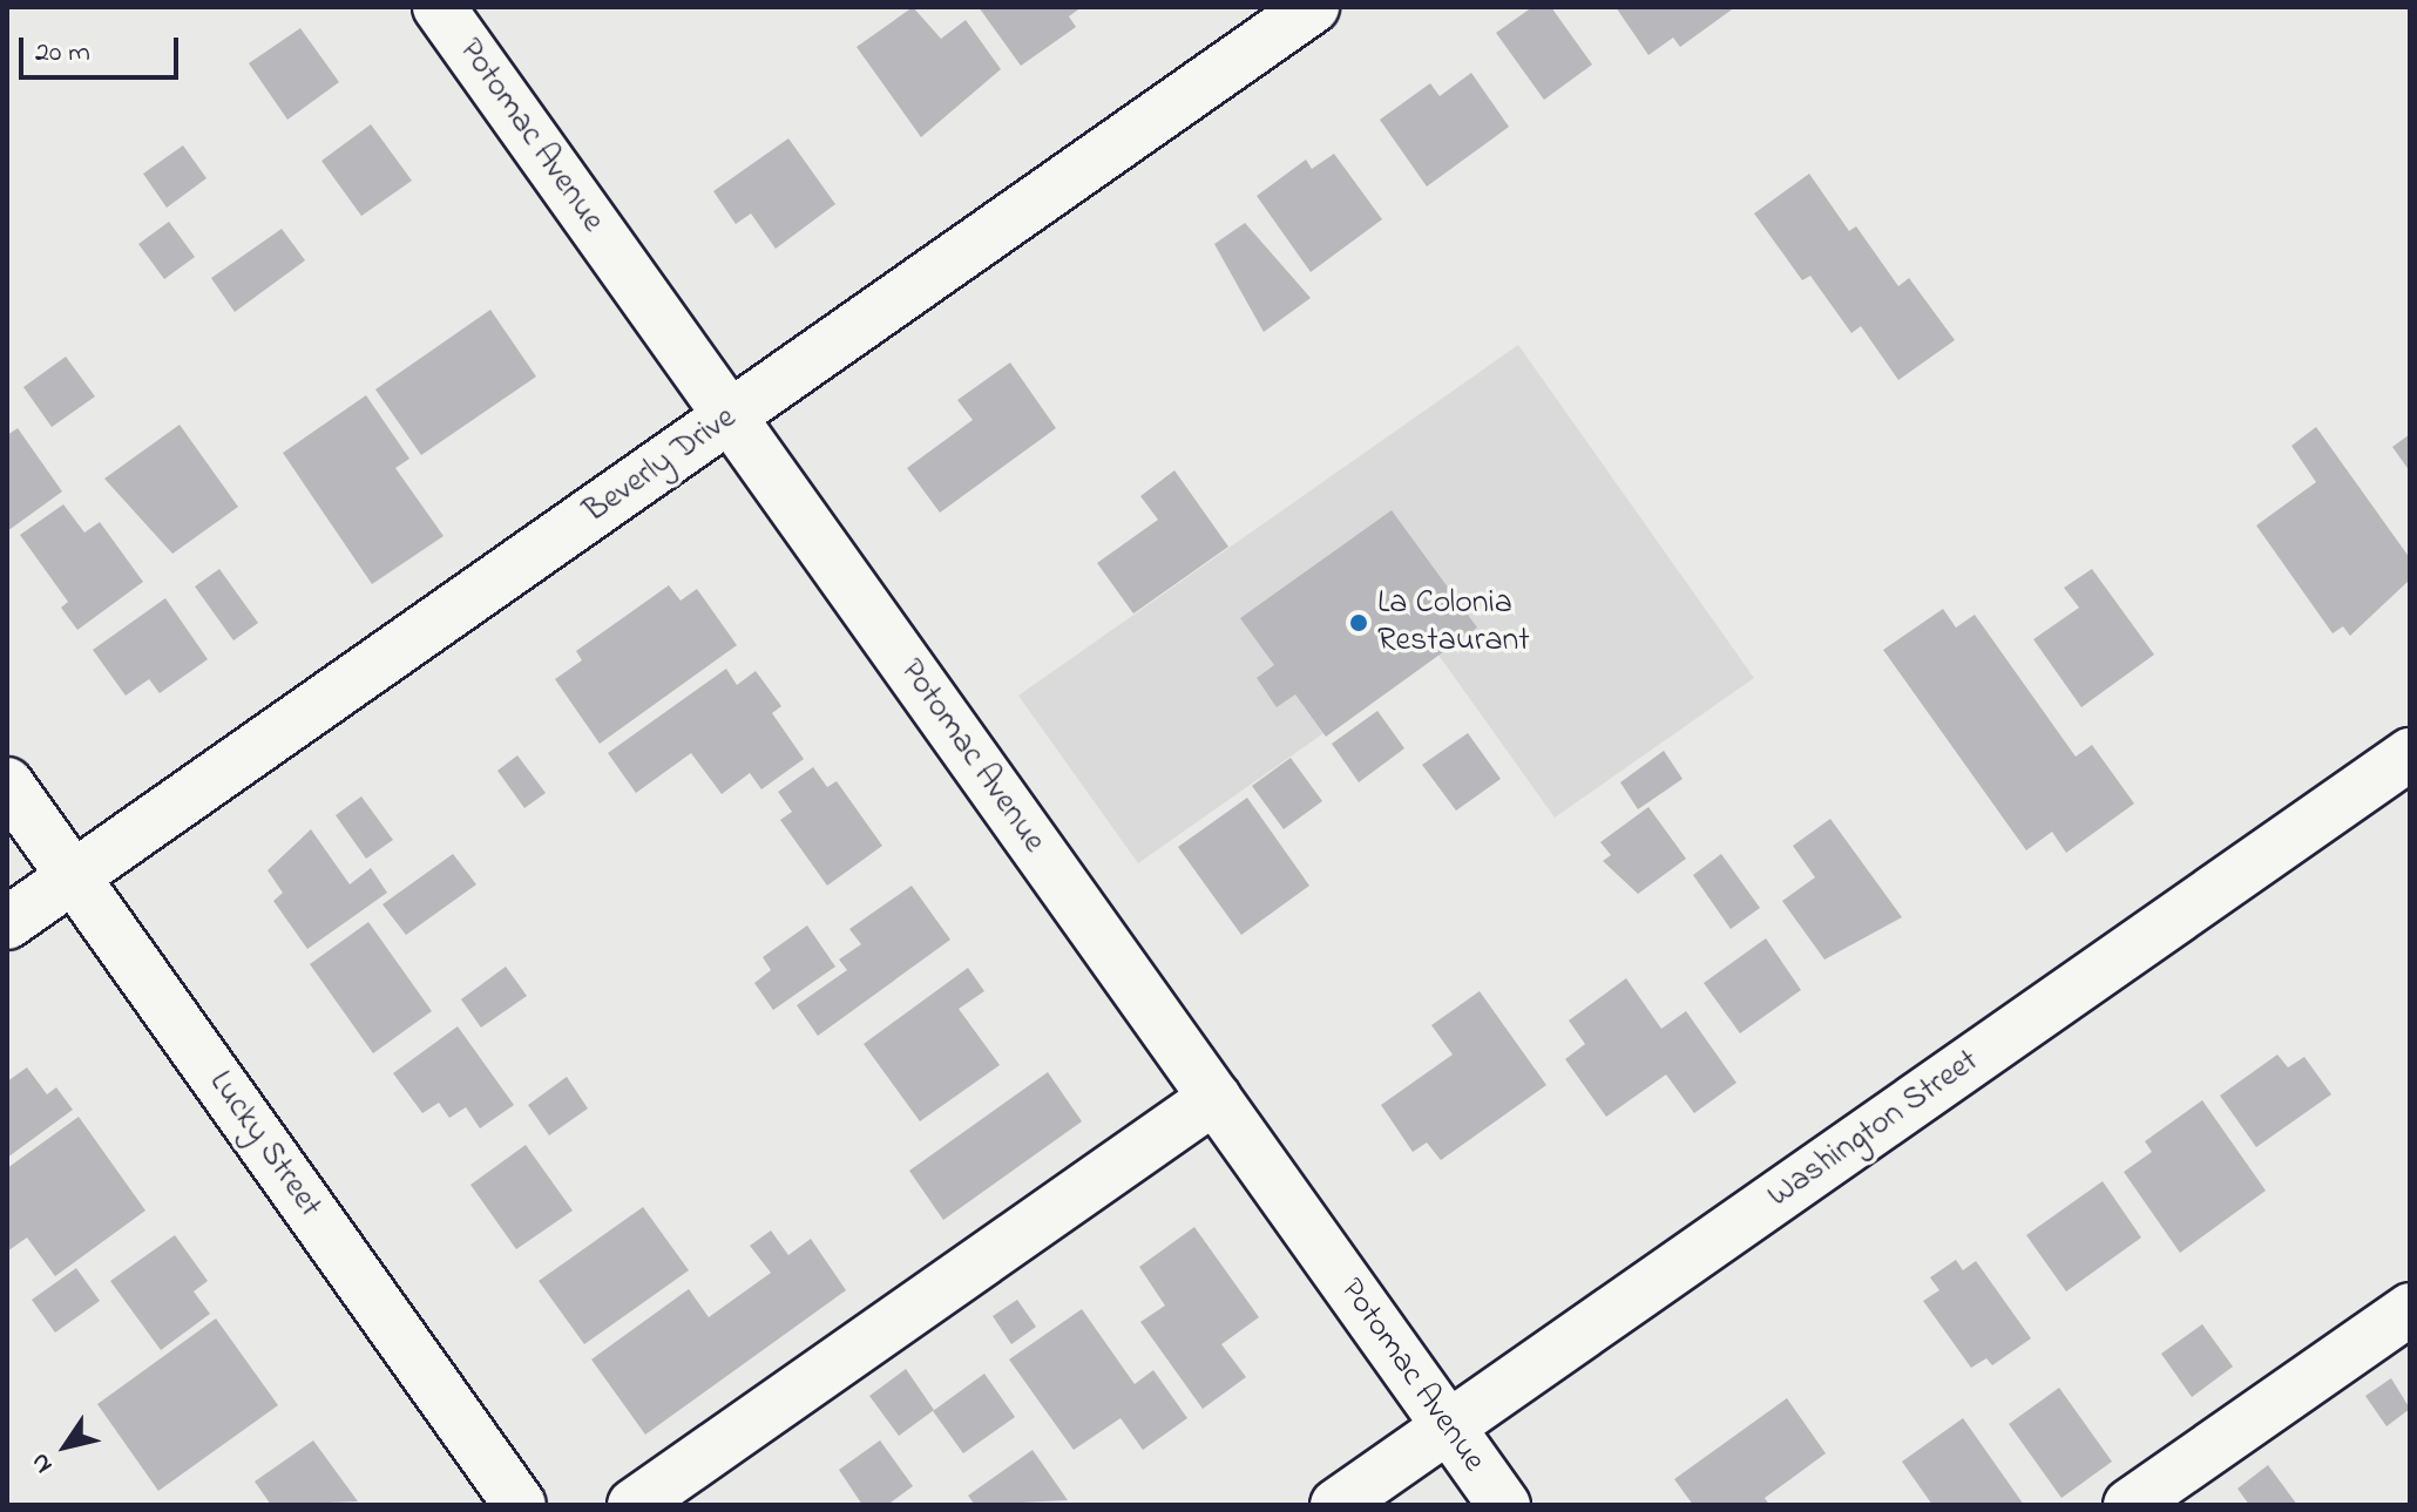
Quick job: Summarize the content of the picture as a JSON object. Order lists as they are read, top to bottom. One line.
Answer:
{"streets":{"street":["Potomac Avenue","Beverly Drive","Washington Street","Lucky Street"]},"crossings":[["Potomac Avenue","Beverly Drive"],["Potomac Avenue","Washington Street"],["Beverly Drive","Lucky Street"]],"places":["La Colonia Restaurant"],"scale_bar":"20 m","north":"bottom left"}
